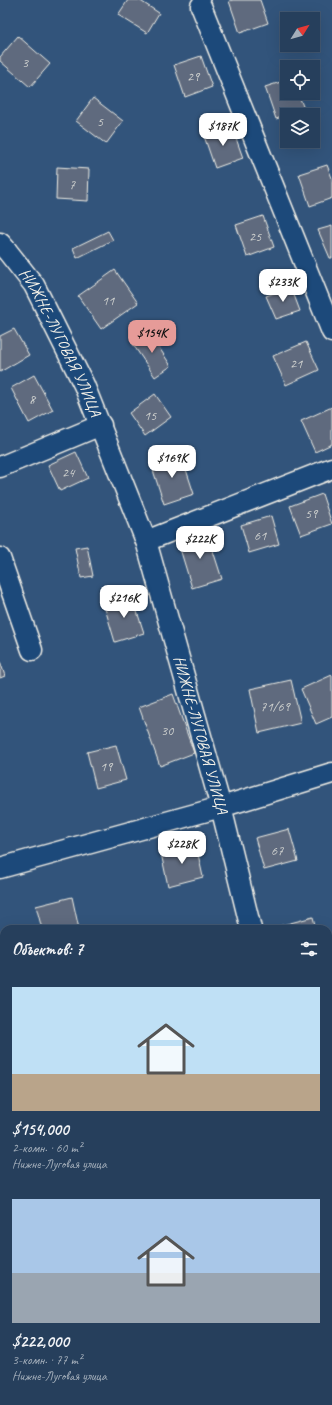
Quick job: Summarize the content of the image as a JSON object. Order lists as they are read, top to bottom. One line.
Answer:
{"streets":{"street":["НИЖНЕ-ЛУГОВАЯ УЛИЦА"]},"house_numbers":["3","29","5","7","25","11","21","8","15","24","59","61","71/69","30","19","67"],"north":"top right","page":{"price":["$187K","$233K","$154K","$169K","$222K","$216K","$228K"],"heading":"Объектов: 7","list":[{"name":"$154,000","note":"2-комн. · 60 m² · Нижне-Луговая улица"},{"name":"$222,000","note":"3-комн. · 77 m² · Нижне-Луговая улица"}]}}
